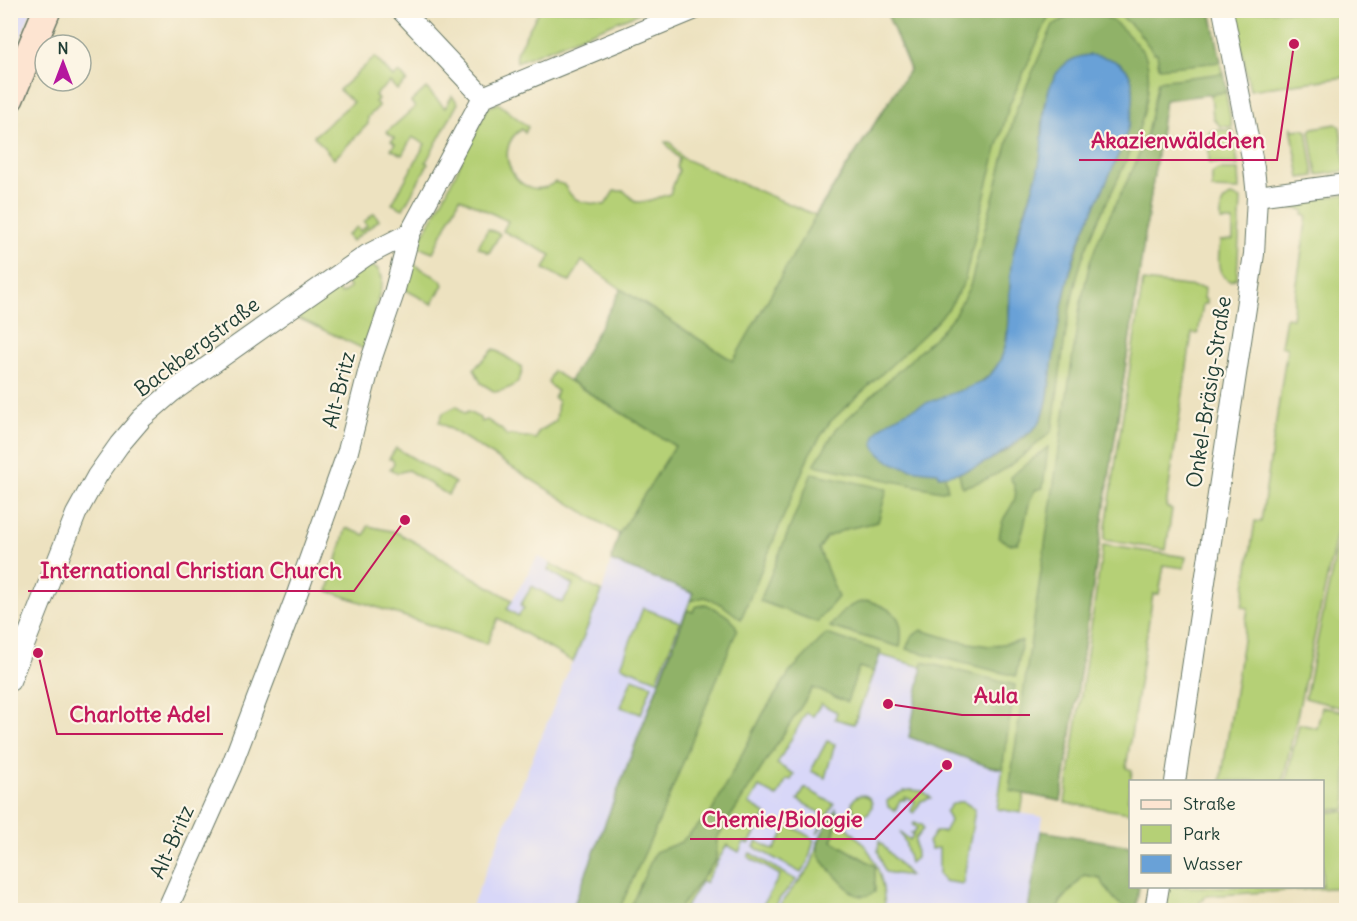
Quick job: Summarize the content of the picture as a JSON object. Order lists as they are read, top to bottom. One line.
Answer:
{"streets":{"street":["Backbergstraße","Alt-Britz","Onkel-Bräsig-Straße"]},"crossings":[["Backbergstraße","Alt-Britz"]],"places":["Akazienwäldchen","International Christian Church","Charlotte Adel","Aula","Chemie/Biologie"],"legend":["Straße","Park","Wasser"],"north":"top"}
